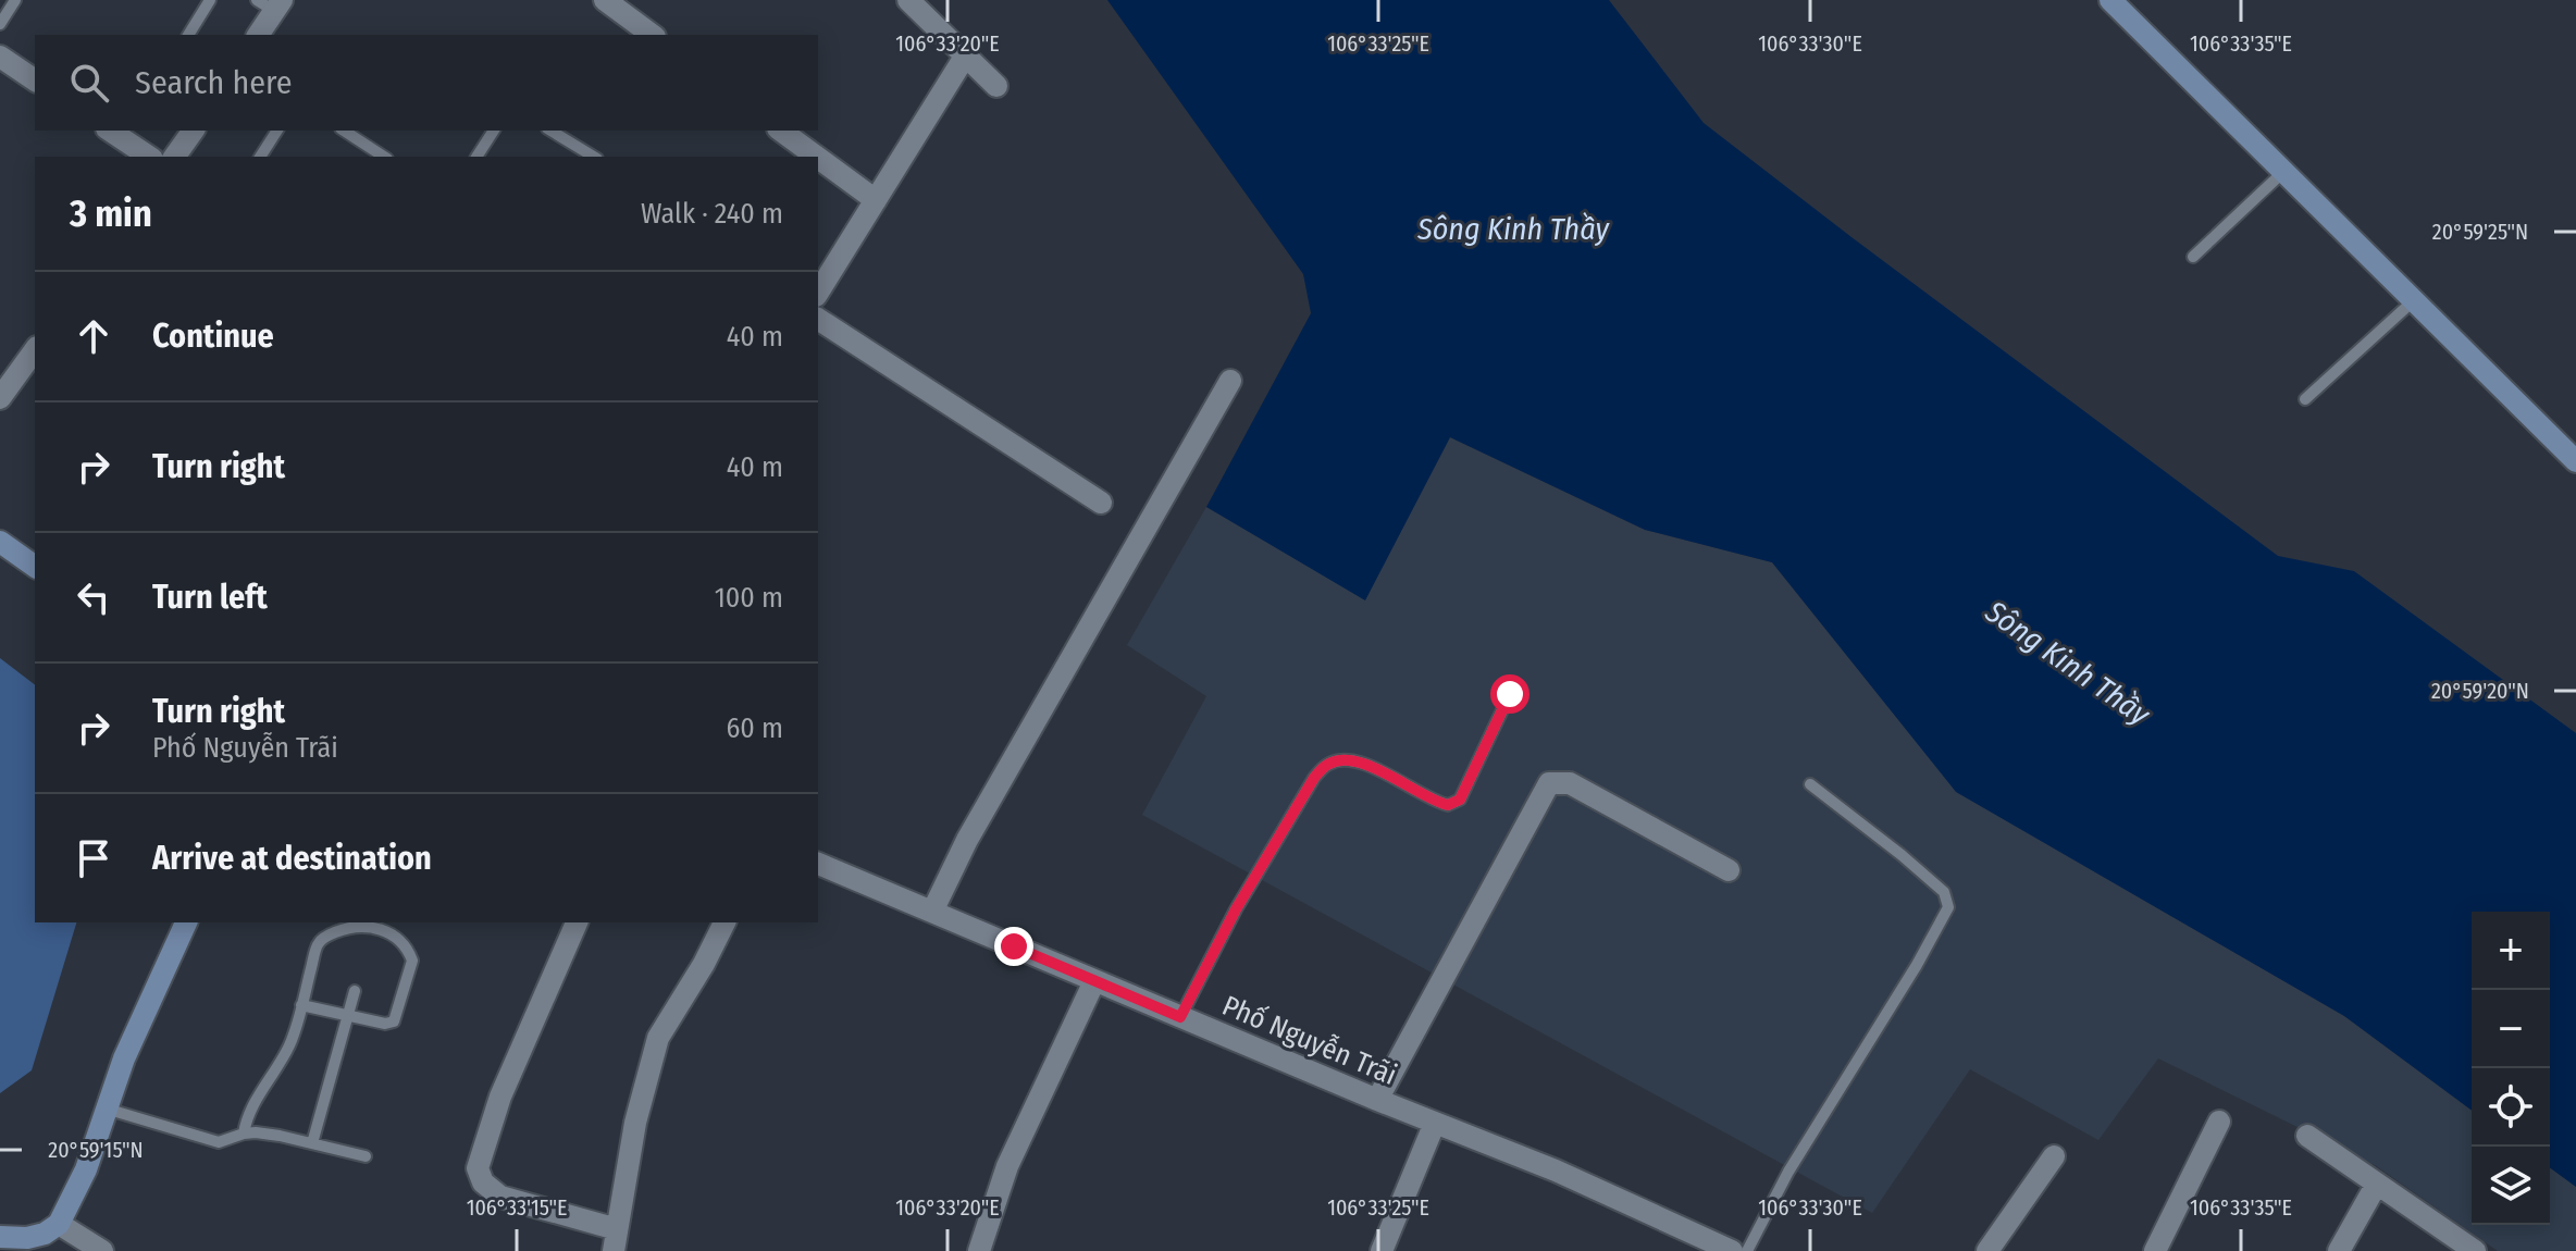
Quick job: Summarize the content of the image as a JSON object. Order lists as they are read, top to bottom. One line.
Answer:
{"streets":{"street":["Phố Nguyễn Trãi"]},"water":["Sông Kinh Thầy"],"page":{"search":"Search here","heading":["3 min","Walk · 240 m"],"list":[["Continue","40 m"],["Turn right","40 m"],["Turn left","100 m"],["Turn right","Phố Nguyễn Trãi","60 m"],"Arrive at destination"],"map_buttons":["+","−"]},"coordinates":["106°33'20\"E","106°33'25\"E","106°33'30\"E","106°33'35\"E","20°59'25\"N","20°59'20\"N","20°59'15\"N","106°33'15\"E"]}
